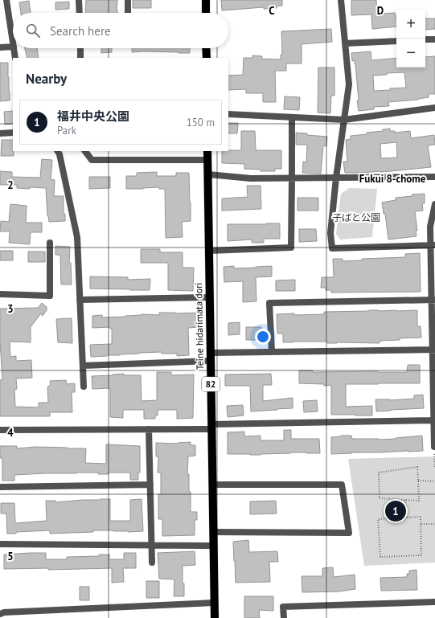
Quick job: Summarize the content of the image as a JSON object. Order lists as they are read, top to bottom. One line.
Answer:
{"streets":{"main road":["Teine hidarimata dori","82"]},"districts":["Fukui 8-chome"],"parks":["子ばと公園"],"page":{"map_buttons":["+","−"],"search":"Search here","heading":"Nearby","list":[{"mark":"1","name":"福井中央公園","note":"Park","value":"150 m"}],"pins":"1"},"grid":{"columns":["C","D"],"rows":["2","3","4","5"]}}
